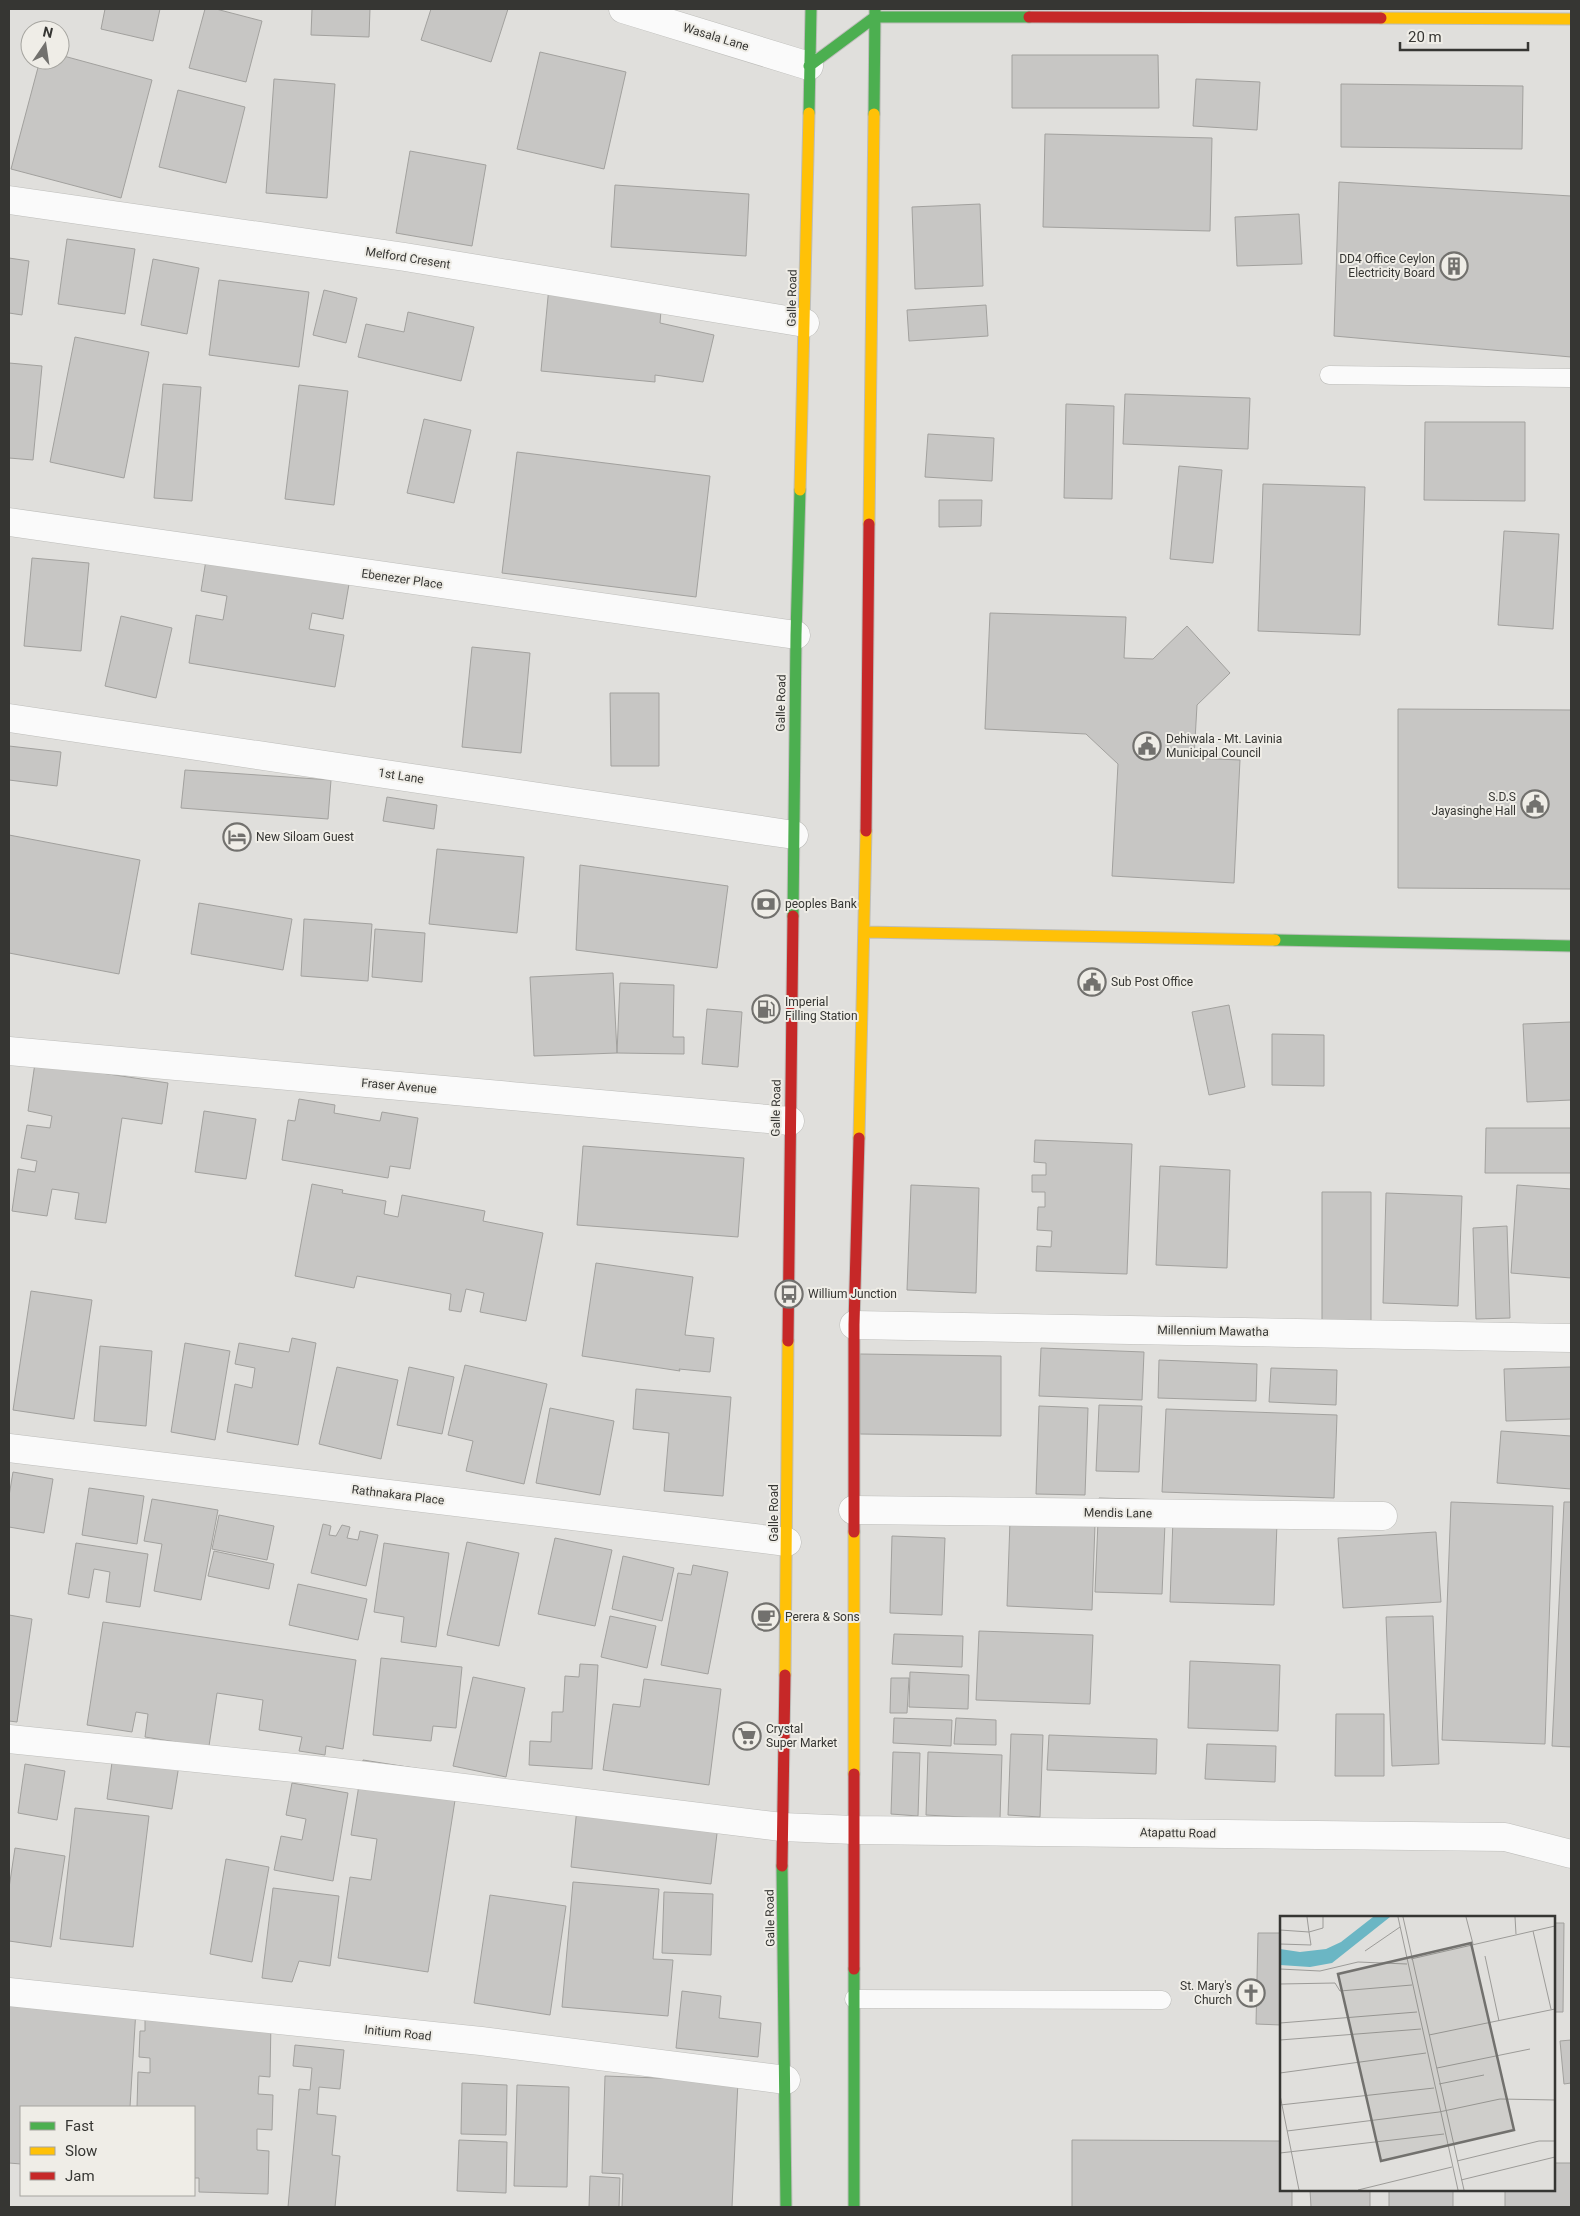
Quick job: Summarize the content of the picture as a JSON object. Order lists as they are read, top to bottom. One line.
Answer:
{"streets":{"main road":["Galle Road"],"street":["Wasala Lane","Melford Cresent","Ebenezer Place","1st Lane","Fraser Avenue","Millennium Mawatha","Rathnakara Place","Mendis Lane","Atapattu Road","Initium Road"]},"crossings":[["Wasala Lane","Galle Road"],["Melford Cresent","Galle Road"],["Galle Road","Ebenezer Place"],["Galle Road","1st Lane"],["Galle Road","Fraser Avenue"],["Galle Road","Rathnakara Place"],["Galle Road","Atapattu Road"],["Galle Road","Initium Road"]],"places":{"building":["DD4 Office Ceylon Electricity Board"],"public building":["Dehiwala - Mt. Lavinia Municipal Council","S.D.S Jayasinghe Hall","Sub Post Office"],"hotel":["New Siloam Guest"],"bank":["peoples Bank"],"fuel station":["Imperial Filling Station"],"bus stop":["Willium Junction"],"cafe":["Perera & Sons"],"supermarket":["Crystal Super Market"],"church":["St. Mary's Church"]},"legend":["Fast","Slow","Jam"],"scale_bar":"20 m","north":"top"}
